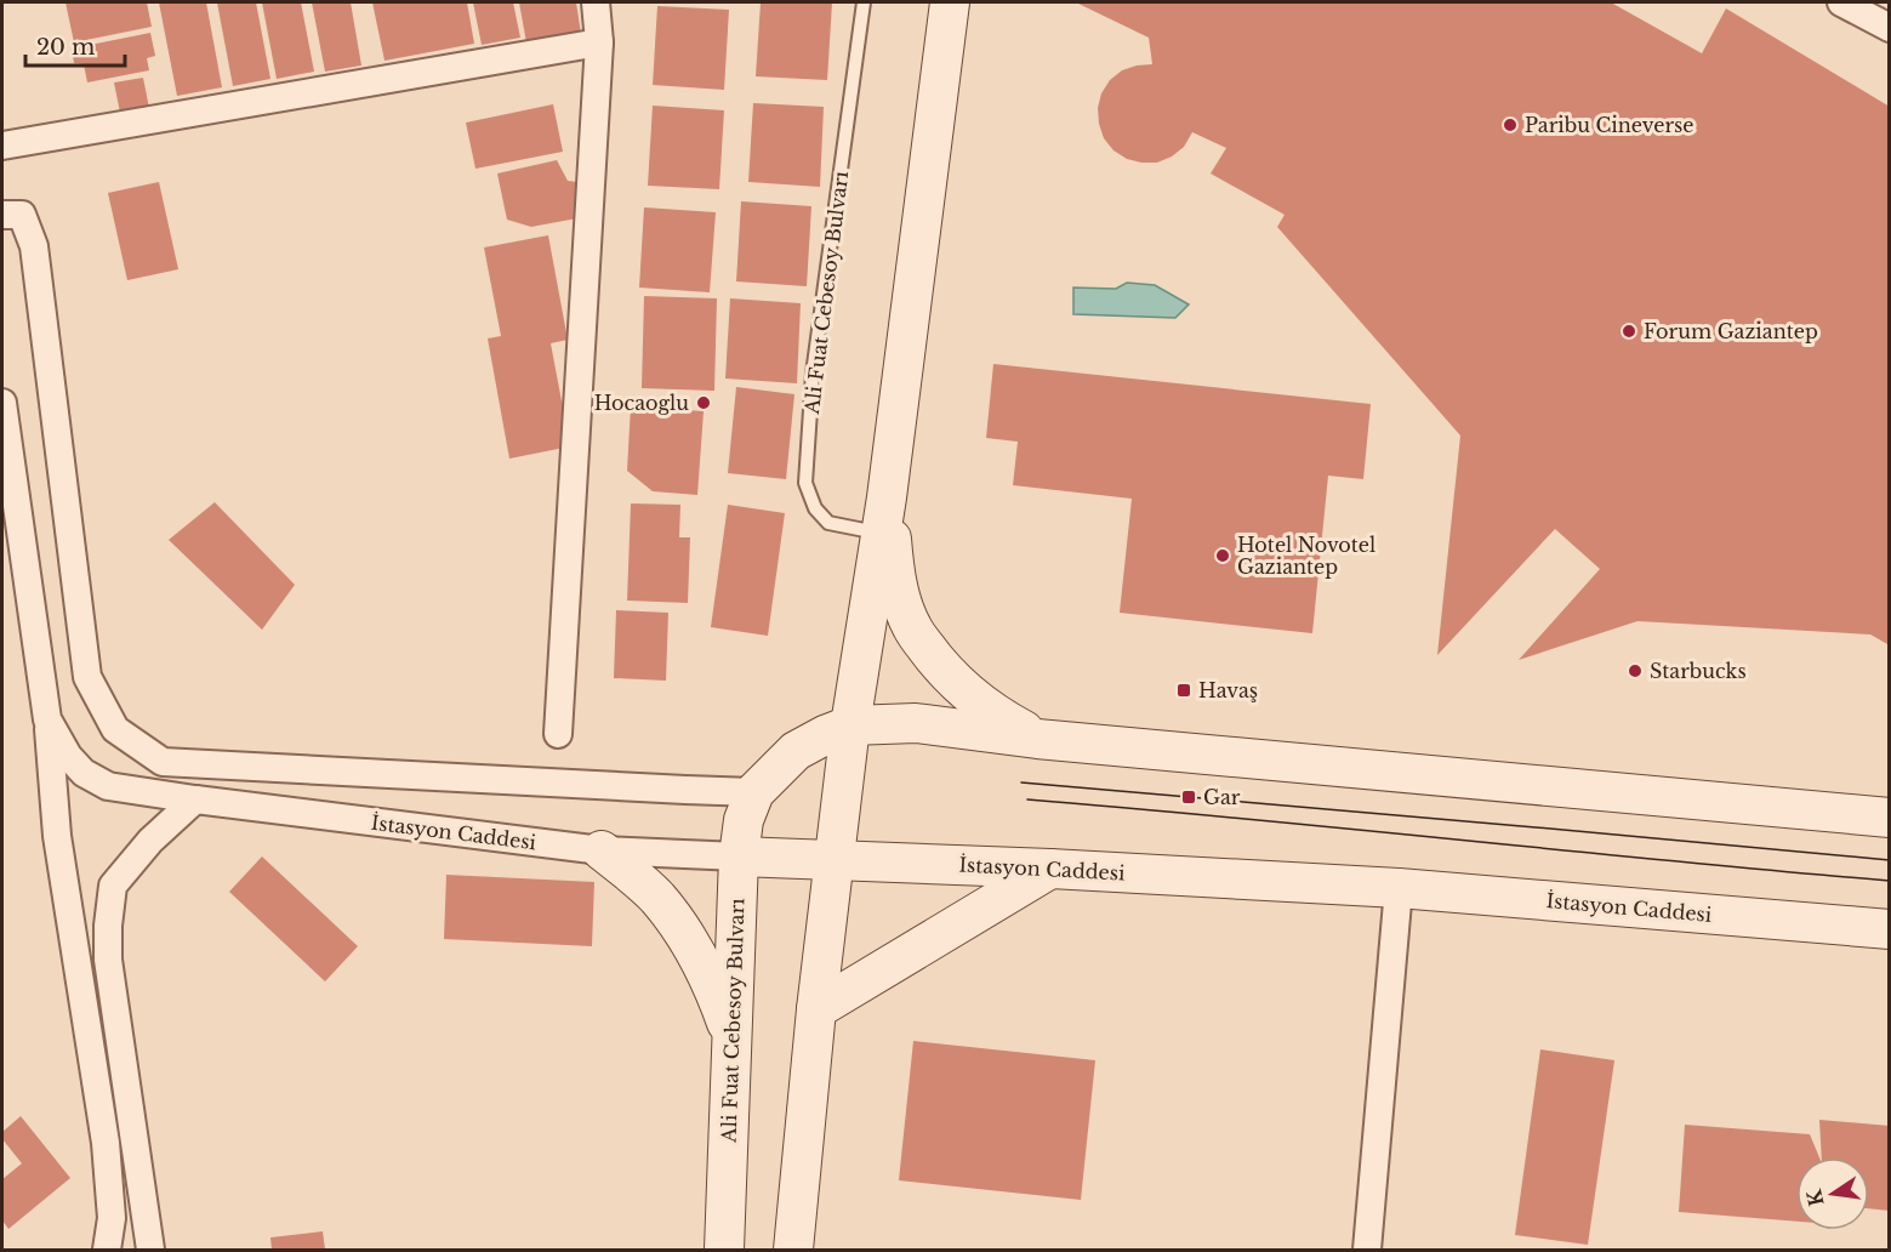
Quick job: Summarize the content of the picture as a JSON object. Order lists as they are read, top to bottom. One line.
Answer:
{"streets":{"street":["Ali Fuat Cebesoy Bulvarı","İstasyon Caddesi"]},"crossings":[["Ali Fuat Cebesoy Bulvarı","İstasyon Caddesi"]],"places":{"other":["Paribu Cineverse","Forum Gaziantep","Hocaoglu","Hotel Novotel Gaziantep","Starbucks"],"transit":["Havaş","Gar"]},"scale_bar":"20 m","north":"left"}
